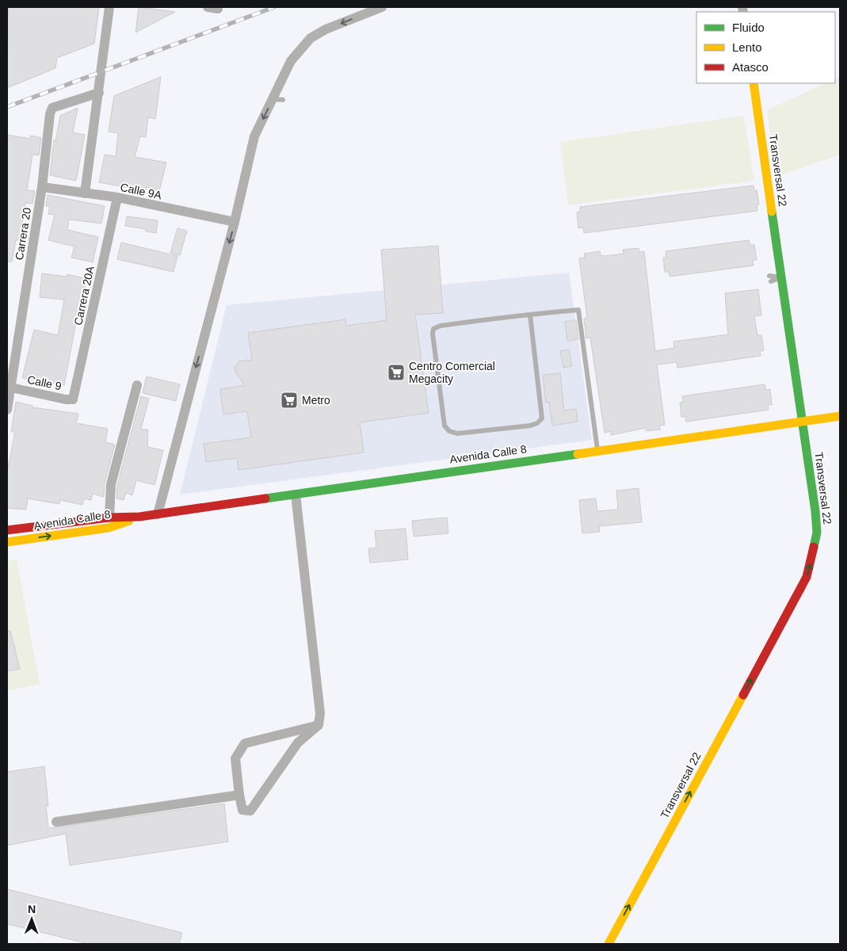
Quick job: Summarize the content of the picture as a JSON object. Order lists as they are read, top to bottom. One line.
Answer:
{"streets":{"main road":["Transversal 22","Avenida Calle 8"],"street":["Calle 9A","Carrera 20","Carrera 20A","Calle 9"]},"crossings":[["Transversal 22","Avenida Calle 8"],["Calle 9A","Carrera 20"],["Calle 9A","Carrera 20A"],["Carrera 20","Calle 9"],["Carrera 20A","Calle 9"]],"one_way":["Transversal 22"],"places":{"supermarket":["Centro Comercial Megacity","Metro"]},"legend":["Fluido","Lento","Atasco"],"north":"top"}
